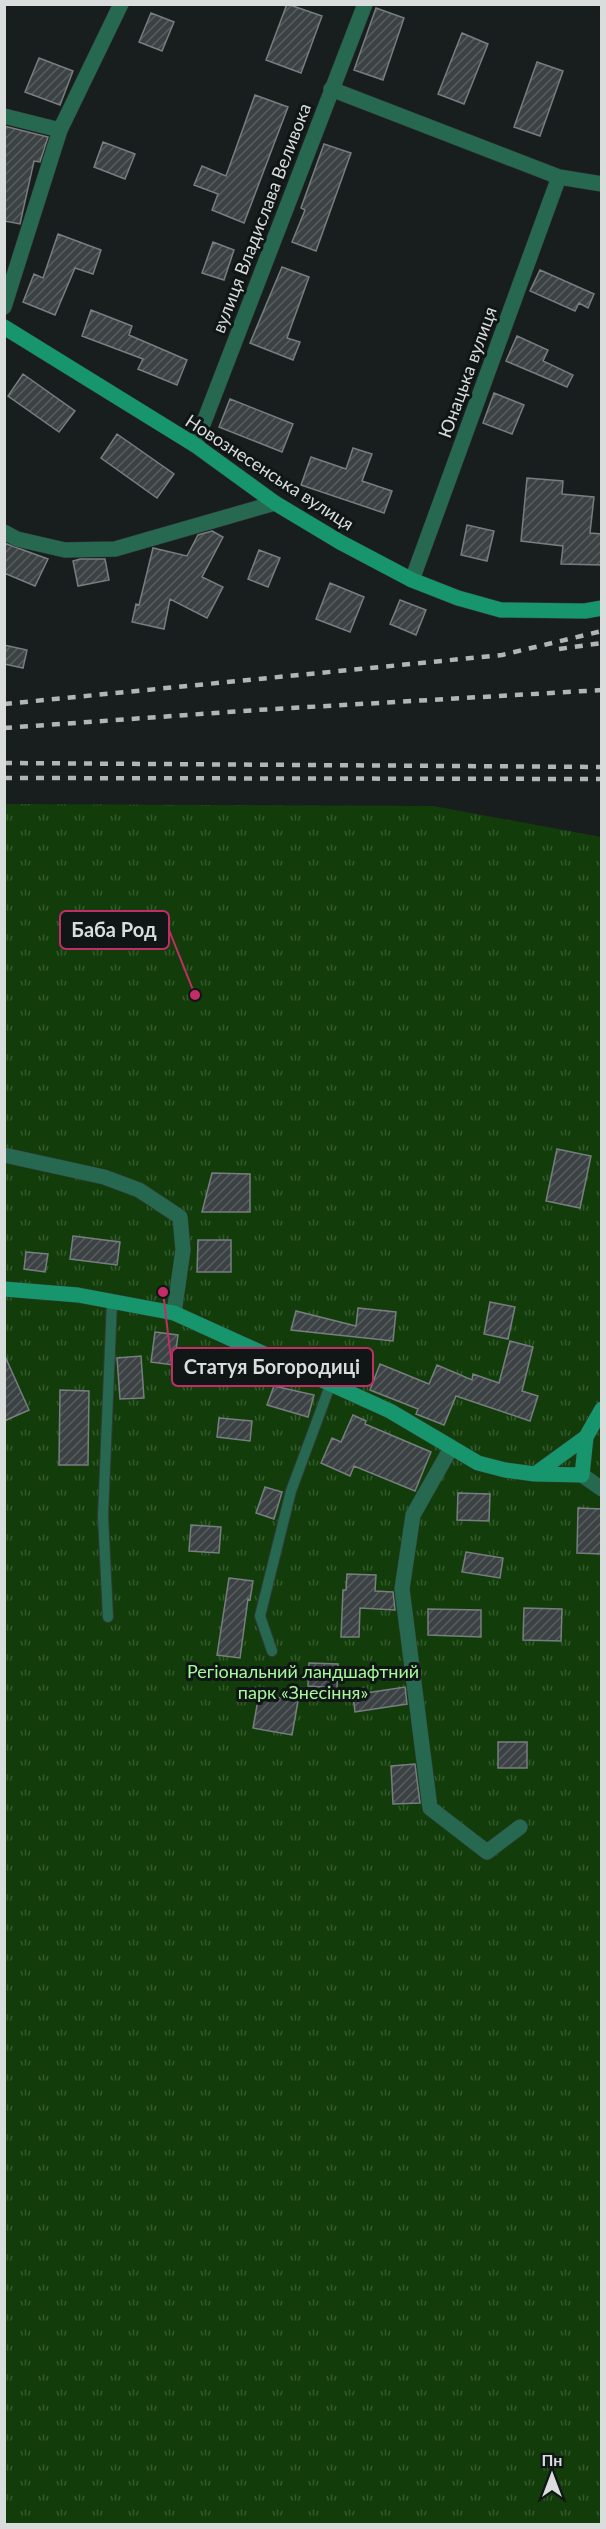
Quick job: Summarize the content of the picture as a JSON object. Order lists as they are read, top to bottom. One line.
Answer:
{"streets":{"street":["вулиця Владислава Веливока","Юнацька вулиця","Новознесенська вулиця"]},"crossings":[["вулиця Владислава Веливока","Новознесенська вулиця"],["Юнацька вулиця","Новознесенська вулиця"]],"parks":["Регіональний ландшафтний парк «Знесіння»"],"places":["Баба Род","Статуя Богородиці"],"north":"top"}
